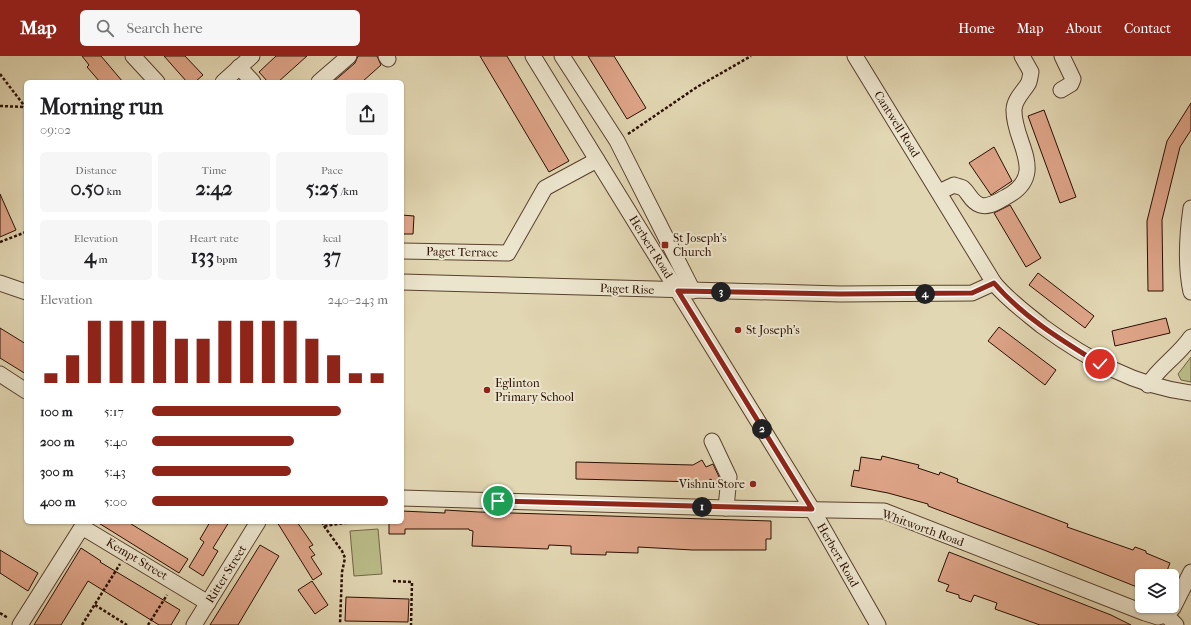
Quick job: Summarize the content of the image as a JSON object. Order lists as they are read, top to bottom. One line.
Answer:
{"streets":{"street":["Cantwell Road","Herbert Road","Paget Terrace","Paget Rise","Whitworth Road","Kempt Street","Ritter Street"]},"crossings":[["Cantwell Road","Paget Rise"],["Herbert Road","Paget Terrace"],["Herbert Road","Paget Rise"],["Herbert Road","Whitworth Road"],["Kempt Street","Ritter Street"]],"places":{"transit":["St Joseph's Church"],"other":["St Joseph's","Eglinton Primary School","Vishnu Store"]},"page":{"header":"Map","search":"Search here","nav":["Home","Map","About","Contact"],"heading":["Morning run","09:02"],"stats":[["Distance","0.50 km"],["Time","2:42"],["Pace","5:25 /km"],["Elevation","4 m"],["Heart rate","133 bpm"],["kcal","37"]],"pins":["3","4","2","1"],"chart":["Elevation","240–243 m"],"list":[{"name":"100 m","note":"5:17"},{"name":"200 m","note":"5:40"},{"name":"300 m","note":"5:43"},{"name":"400 m","note":"5:00"}]}}
